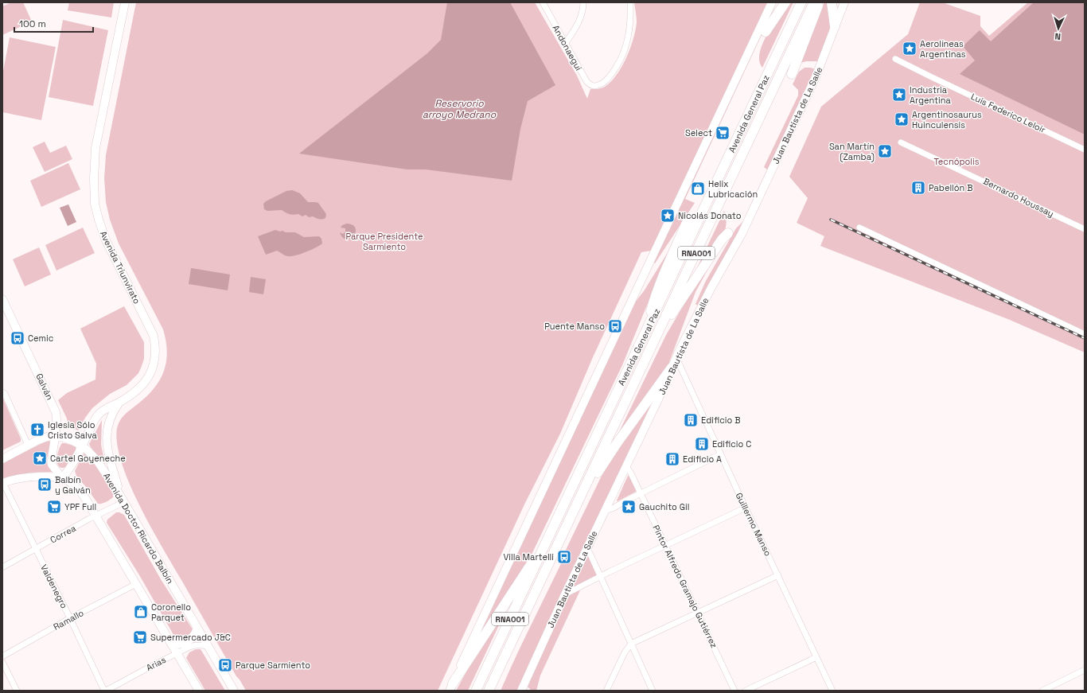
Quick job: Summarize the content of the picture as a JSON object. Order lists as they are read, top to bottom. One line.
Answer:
{"streets":{"highway":["Avenida General Paz","RNA001"],"street":["Andonaegui","Luis Federico Leloir","Juan Bautista de La Salle","Bernardo Houssay","Avenida Triunvirato","Galván","Guillermo Manso","Avenida Doctor Ricardo Balbín","Correa","Valdenegro","Pintor Alfredo Gramajo Gutiérrez","Ramallo","Arias"]},"crossings":[["Juan Bautista de La Salle","Guillermo Manso"],["Juan Bautista de La Salle","Pintor Alfredo Gramajo Gutiérrez"],["Avenida Triunvirato","Galván"],["Avenida Triunvirato","Avenida Doctor Ricardo Balbín"],["Galván","Avenida Doctor Ricardo Balbín"],["Avenida Doctor Ricardo Balbín","Correa"],["Avenida Doctor Ricardo Balbín","Arias"],["Correa","Valdenegro"],["Valdenegro","Ramallo"],["Valdenegro","Arias"]],"water":["Reservorio arroyo Medrano"],"parks":["Tecnópolis","Parque Presidente Sarmiento"],"places":{"place":["Aerolíneas Argentinas","Industria Argentina","Argentinosaurus Huinculensis","San Martín (Zamba)","Nicolás Donato","Cartel Goyeneche","Gauchito Gil"],"supermarket":["Select","YPF Full","Supermercado J&C"],"building":["Pabellón B","Edificio B","Edificio C","Edificio A"],"shop":["Helix Lubricación","Coronello Parquet"],"bus stop":["Puente Manso","Cemic","Balbín y Galván","Villa Martelli","Parque Sarmiento"],"church":["Iglesia Sólo Cristo Salva"]},"scale_bar":"100 m","north":"bottom"}
